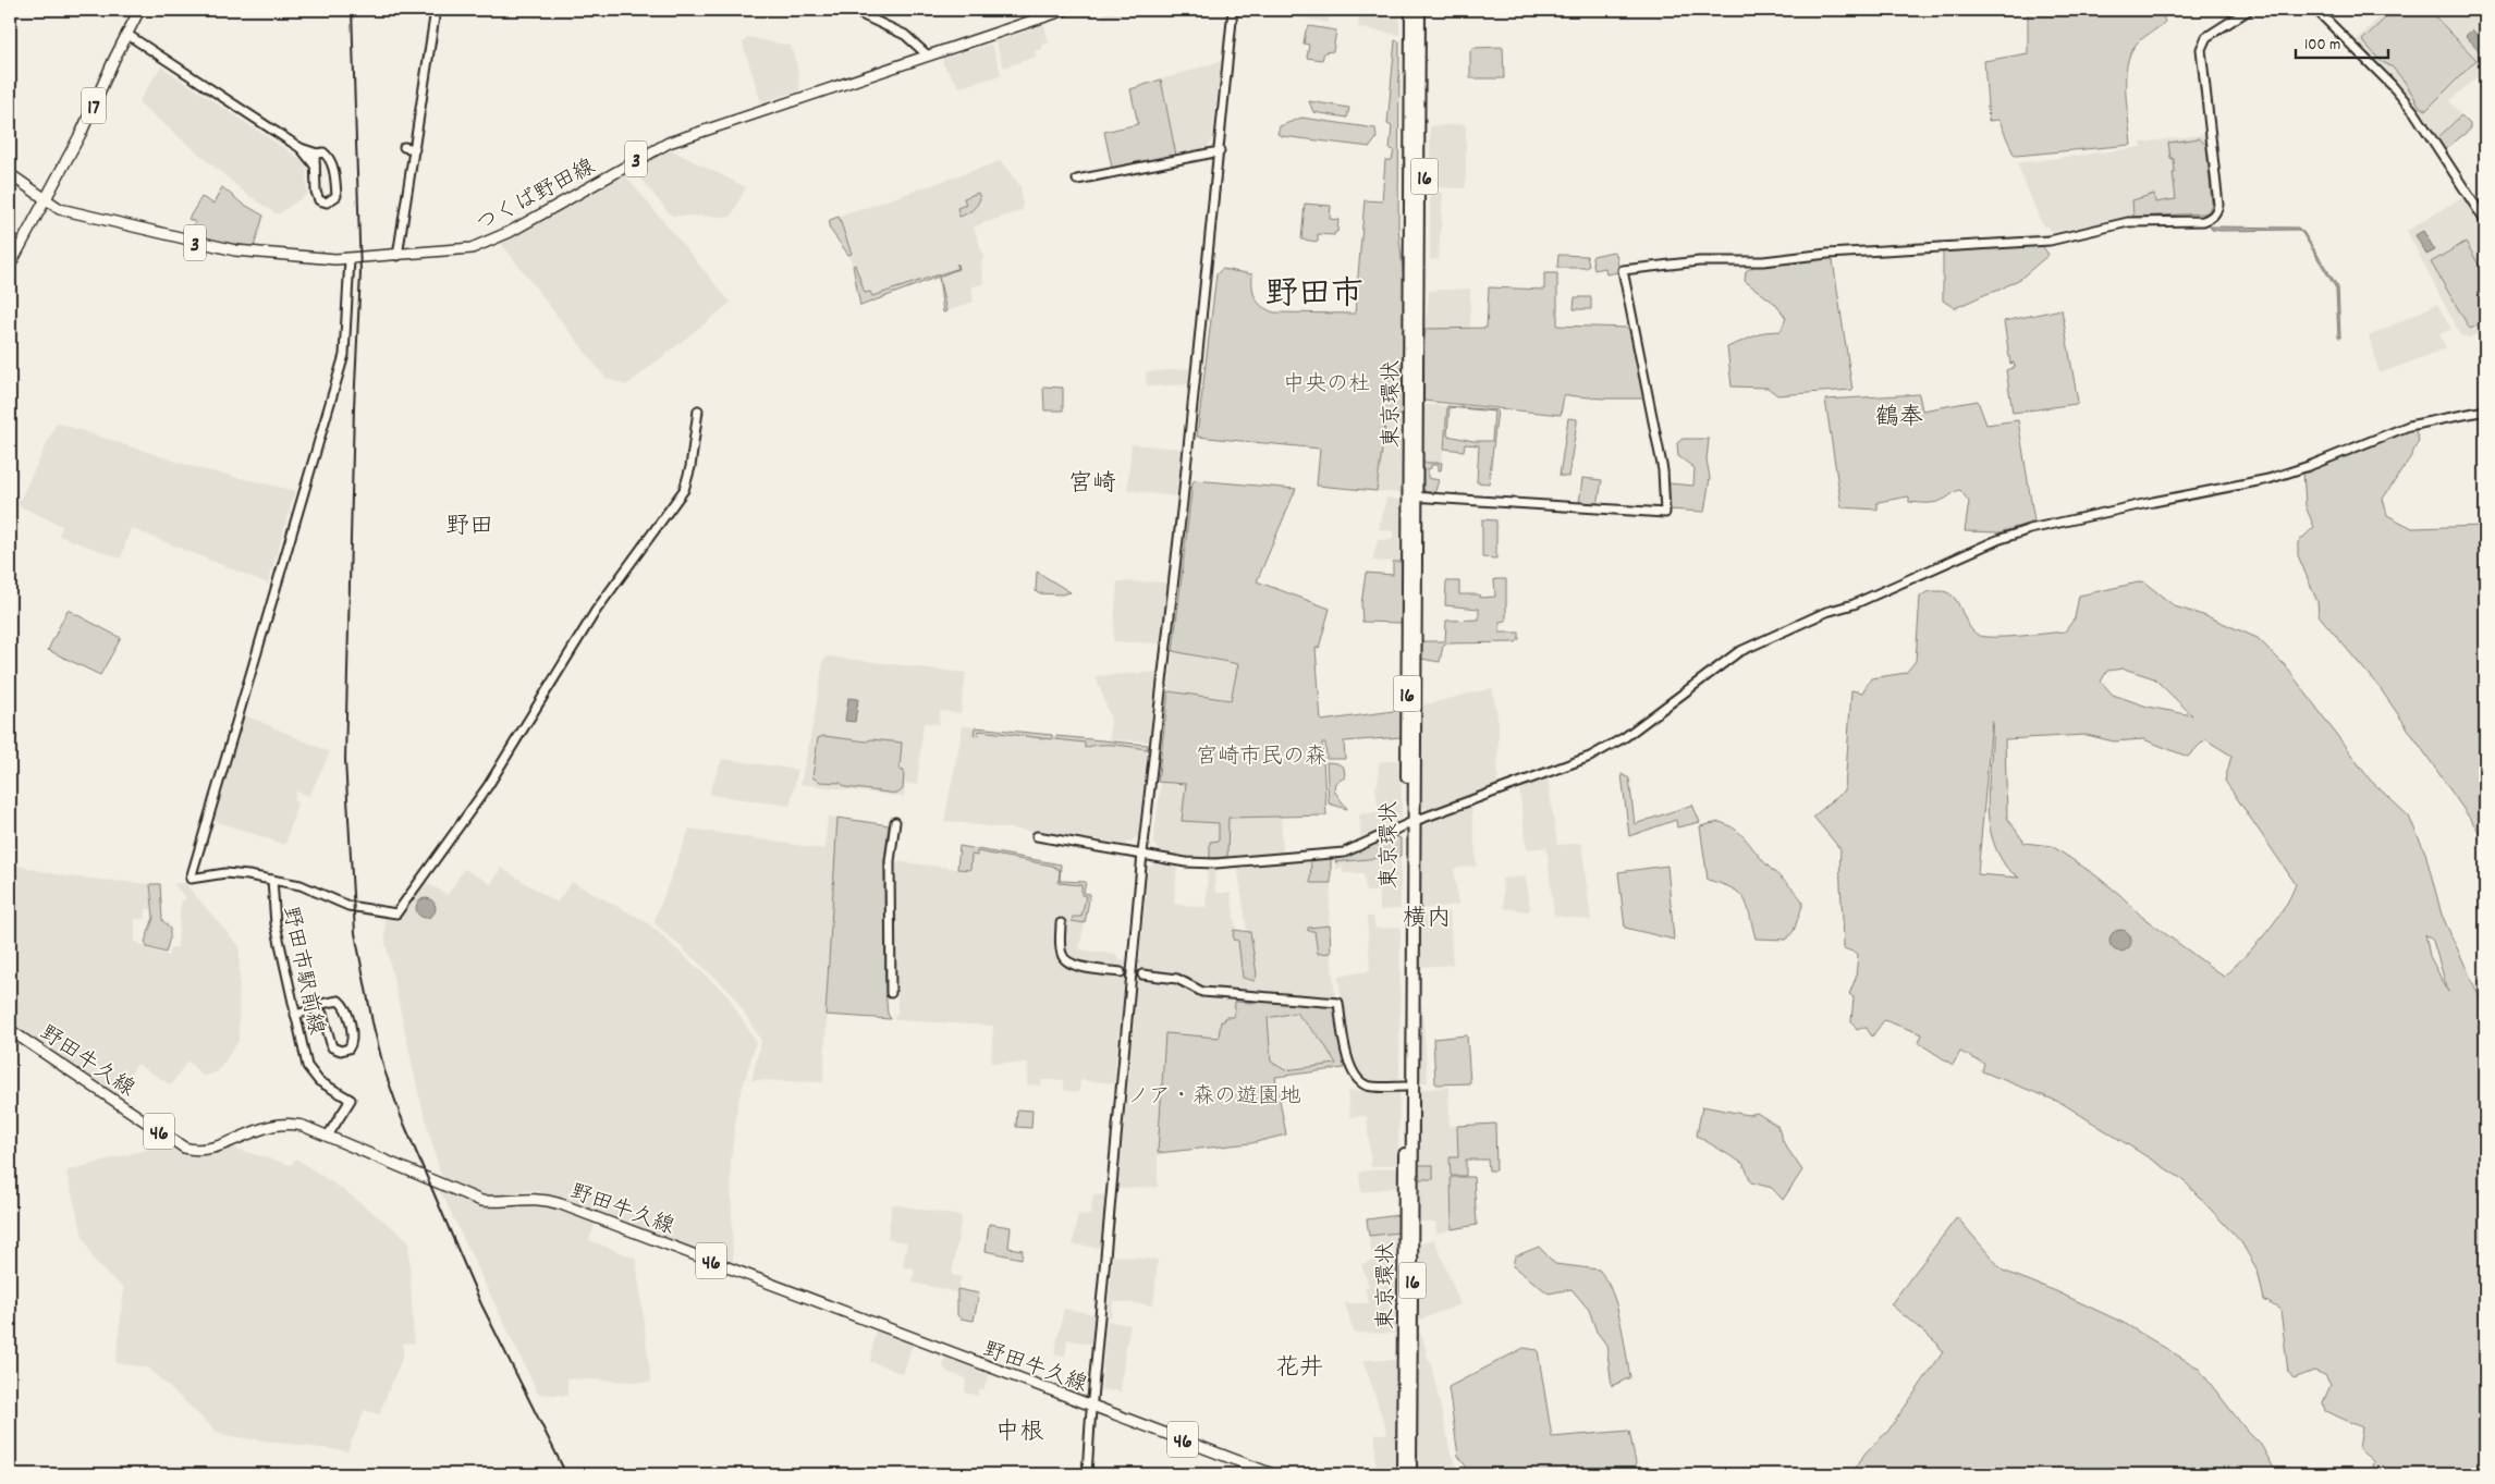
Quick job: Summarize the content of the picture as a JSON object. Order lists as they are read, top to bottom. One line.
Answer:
{"streets":{"highway":["16","東京環状"],"main road":["17","3","つくば野田線","野田牛久線","46"],"street":["野田市駅前線"]},"crossings":[["17","つくば野田線"],["16","東京環状"],["野田市駅前線","野田牛久線"]],"districts":["野田市","鶴奉","宮崎","野田","横内","花井","中根"],"parks":["中央の杜","宮崎市民の森","ノア・森の遊園地"],"scale_bar":"100 m"}
